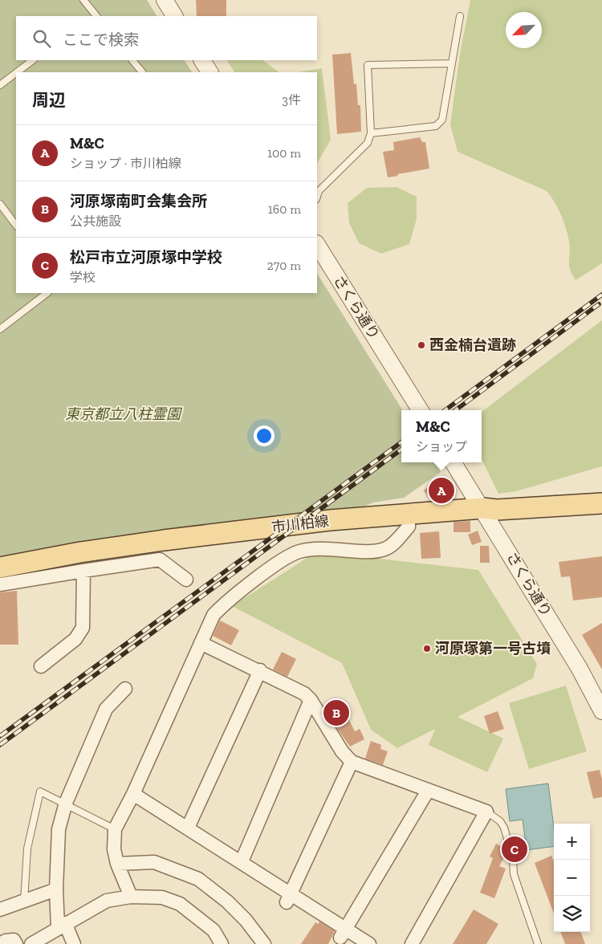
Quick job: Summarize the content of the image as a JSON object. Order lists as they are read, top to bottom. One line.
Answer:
{"streets":{"main road":["市川柏線"],"street":["さくら通り"]},"crossings":[["さくら通り","市川柏線"]],"parks":["東京都立八柱霊園"],"places":["西金楠台遺跡","河原塚第一号古墳"],"north":"bottom left","page":{"search":"ここで検索","heading":["周辺","3件"],"list":[{"mark":"A","name":"M&C","note":"ショップ · 市川柏線","value":"100 m"},{"mark":"B","name":"河原塚南町会集会所","note":"公共施設","value":"160 m"},{"mark":"C","name":"松戸市立河原塚中学校","note":"学校","value":"270 m"}],"popup":["M&C","ショップ"],"pins":["A","B","C"],"map_buttons":["+","−"]}}
